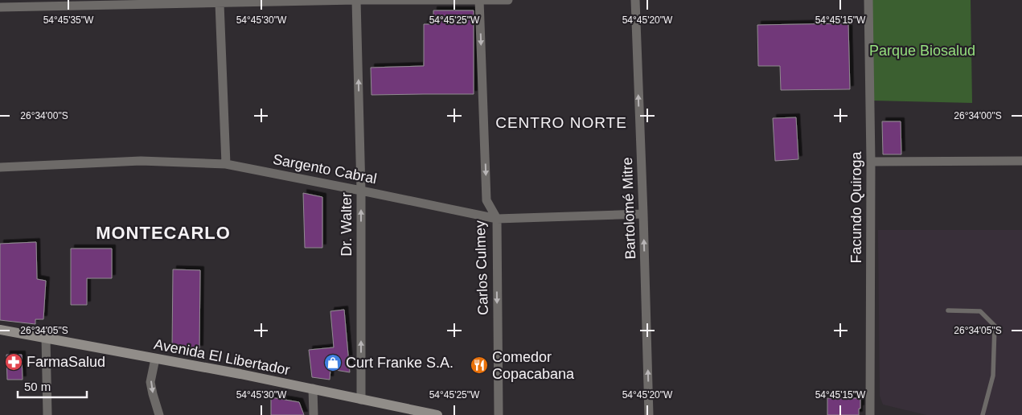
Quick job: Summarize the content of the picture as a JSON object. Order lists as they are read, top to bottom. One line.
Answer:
{"streets":{"main road":["Avenida El Libertador"],"street":["Sargento Cabral","Facundo Quiroga","Bartolomé Mitre","Dr. Walter","Carlos Culmey"]},"crossings":[["Sargento Cabral","Bartolomé Mitre"],["Sargento Cabral","Dr. Walter"],["Sargento Cabral","Carlos Culmey"],["Dr. Walter","Avenida El Libertador"]],"one_way":["Bartolomé Mitre","Dr. Walter","Carlos Culmey"],"districts":["CENTRO NORTE","MONTECARLO"],"parks":["Parque Biosalud"],"places":{"pharmacy":["FarmaSalud"],"shop":["Curt Franke S.A."],"restaurant":["Comedor Copacabana"]},"scale_bar":"50 m","coordinates":["54°45'35\"W","54°45'30\"W","54°45'25\"W","54°45'20\"W","54°45'15\"W","26°34'00\"S","26°34'05\"S"]}
